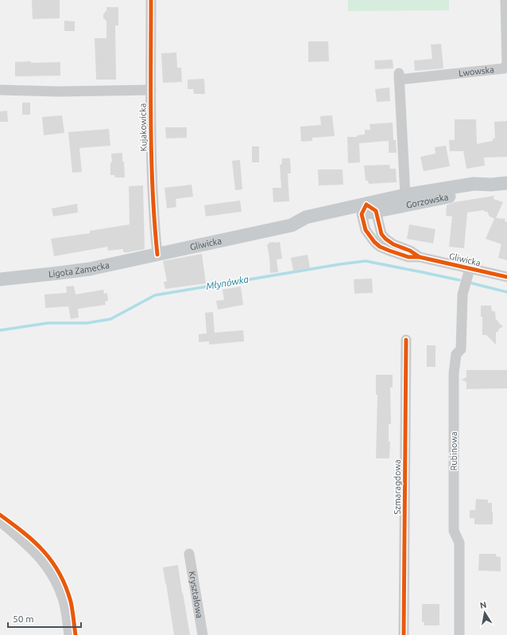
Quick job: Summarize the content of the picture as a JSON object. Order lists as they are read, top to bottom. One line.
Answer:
{"streets":{"main road":["Gorzowska","Gliwicka","Ligota Zamecka"],"street":["Lwowska","Kujakowicka","Rubinowa","Szmaragdowa","Kryształowa"]},"crossings":[["Lwowska","Gorzowska"],["Kujakowicka","Gliwicka"],["Kujakowicka","Ligota Zamecka"],["Gorzowska","Gliwicka"],["Gliwicka","Ligota Zamecka"],["Gliwicka","Rubinowa"]],"water":["Młynówka"],"scale_bar":"50 m","north":"top"}
